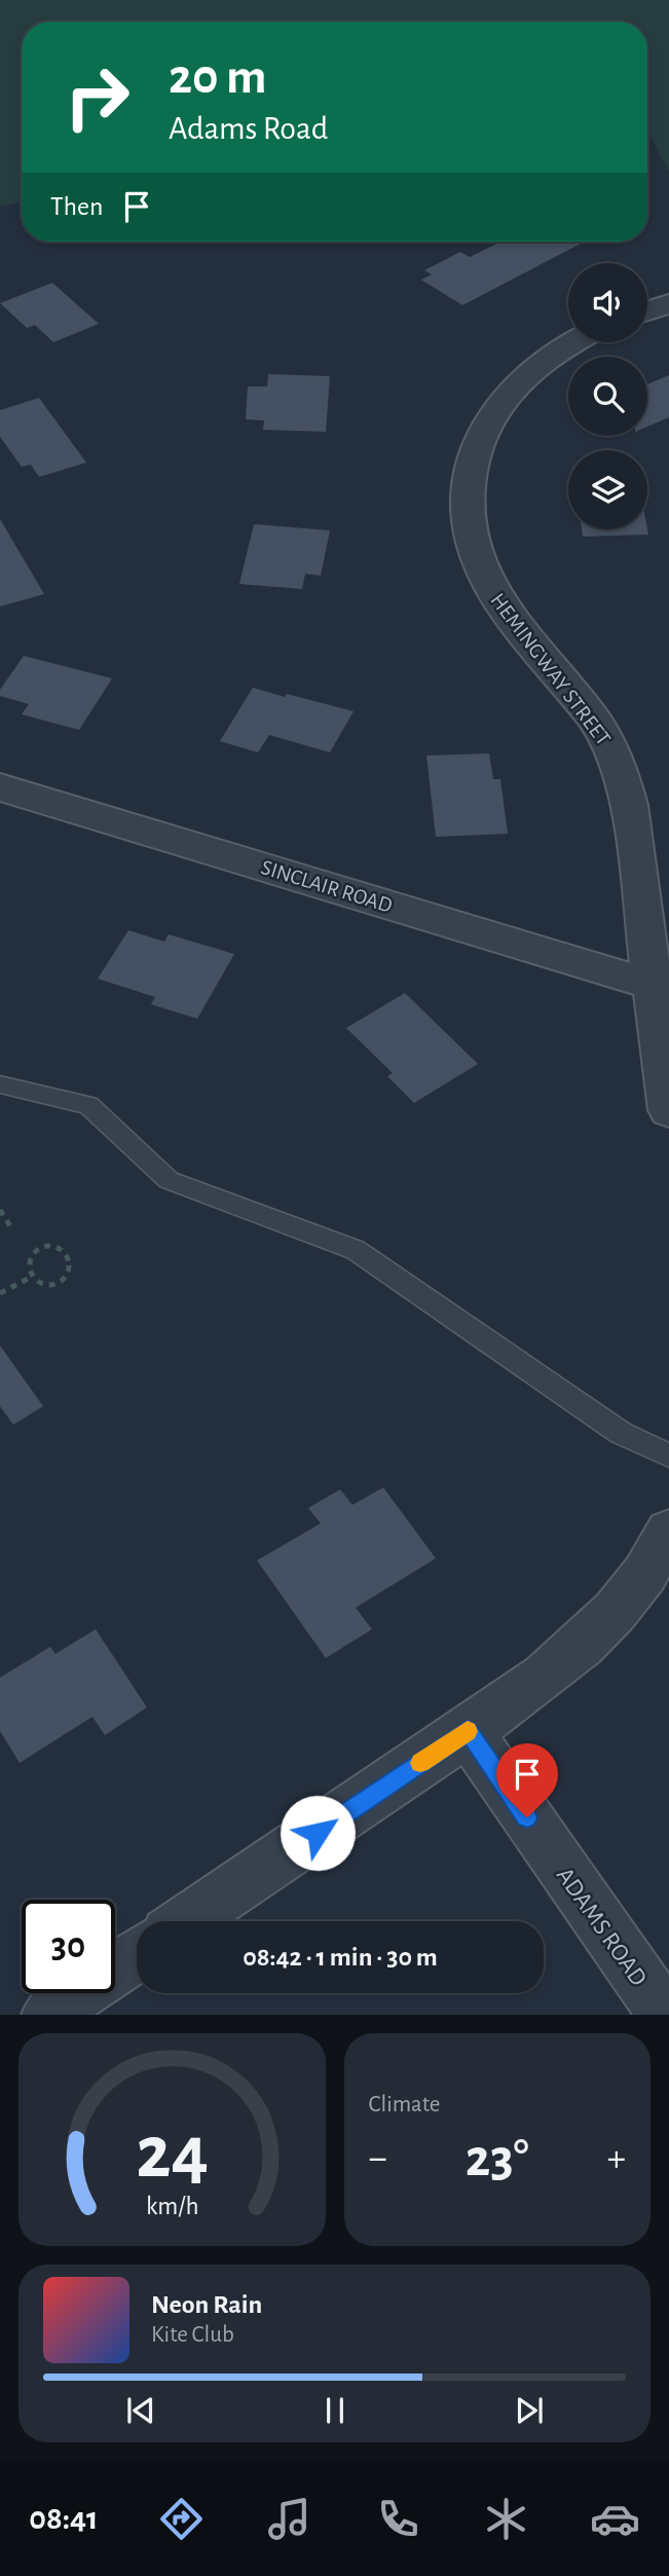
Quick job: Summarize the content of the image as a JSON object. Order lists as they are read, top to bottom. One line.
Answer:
{"streets":{"street":["HEMINGWAY STREET","SINCLAIR ROAD","ADAMS ROAD"]},"crossings":[["HEMINGWAY STREET","SINCLAIR ROAD"]],"page":{"turn":["20 m","Adams Road"],"then":"Then","limit":"30","trip":"08:42 · 1 min · 30 m","tile":"Climate","heat":["−","23°","+"],"song":["Neon Rain","Kite Club"],"tabs":"08:41","gauge":["24","km/h"]}}
